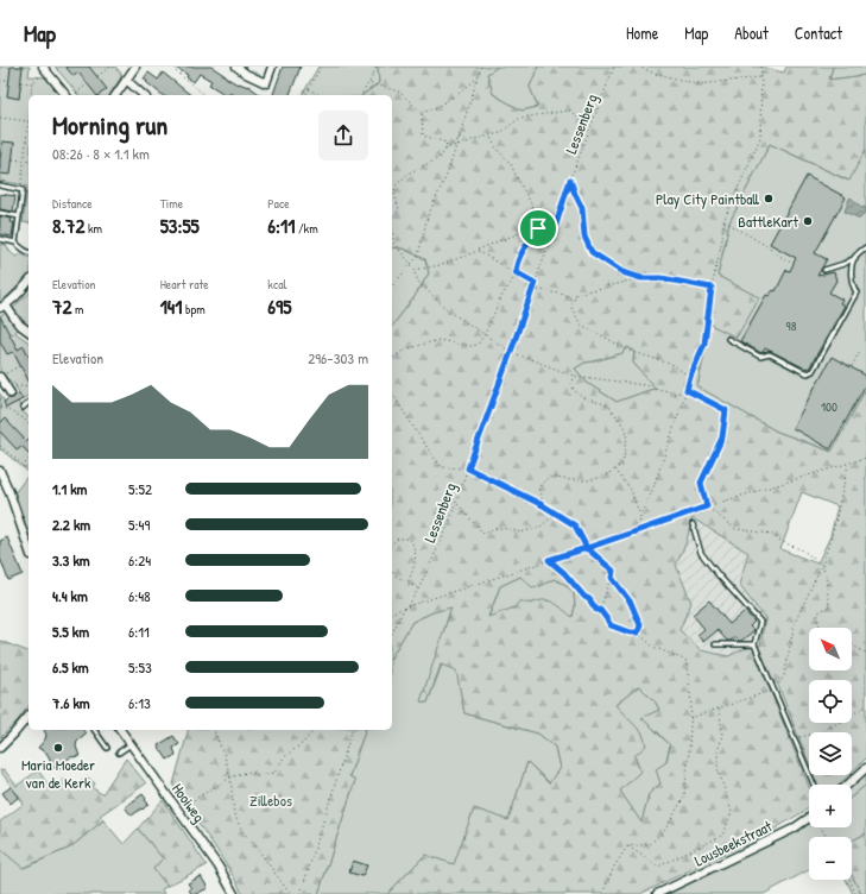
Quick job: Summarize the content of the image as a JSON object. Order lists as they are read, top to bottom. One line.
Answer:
{"streets":{"street":["Hooiweg","Lousbeekstraat"],"path":["Lessenberg"]},"parks":["Zillebos"],"places":["Play City Paintball","BattleKart","Maria Moeder van de Kerk"],"house_numbers":["98","100"],"north":"top left","page":{"header":"Map","nav":["Home","Map","About","Contact"],"heading":["Morning run","08:26 · 8 × 1.1 km"],"stats":[["Distance","8.72 km"],["Time","53:55"],["Pace","6:11 /km"],["Elevation","72 m"],["Heart rate","141 bpm"],["kcal","695"]],"chart":["Elevation","296–303 m"],"list":[{"name":"1.1 km","note":"5:52"},{"name":"2.2 km","note":"5:49"},{"name":"3.3 km","note":"6:24"},{"name":"4.4 km","note":"6:48"},{"name":"5.5 km","note":"6:11"},{"name":"6.5 km","note":"5:53"},{"name":"7.6 km","note":"6:13"}],"map_buttons":["+","−"]}}
